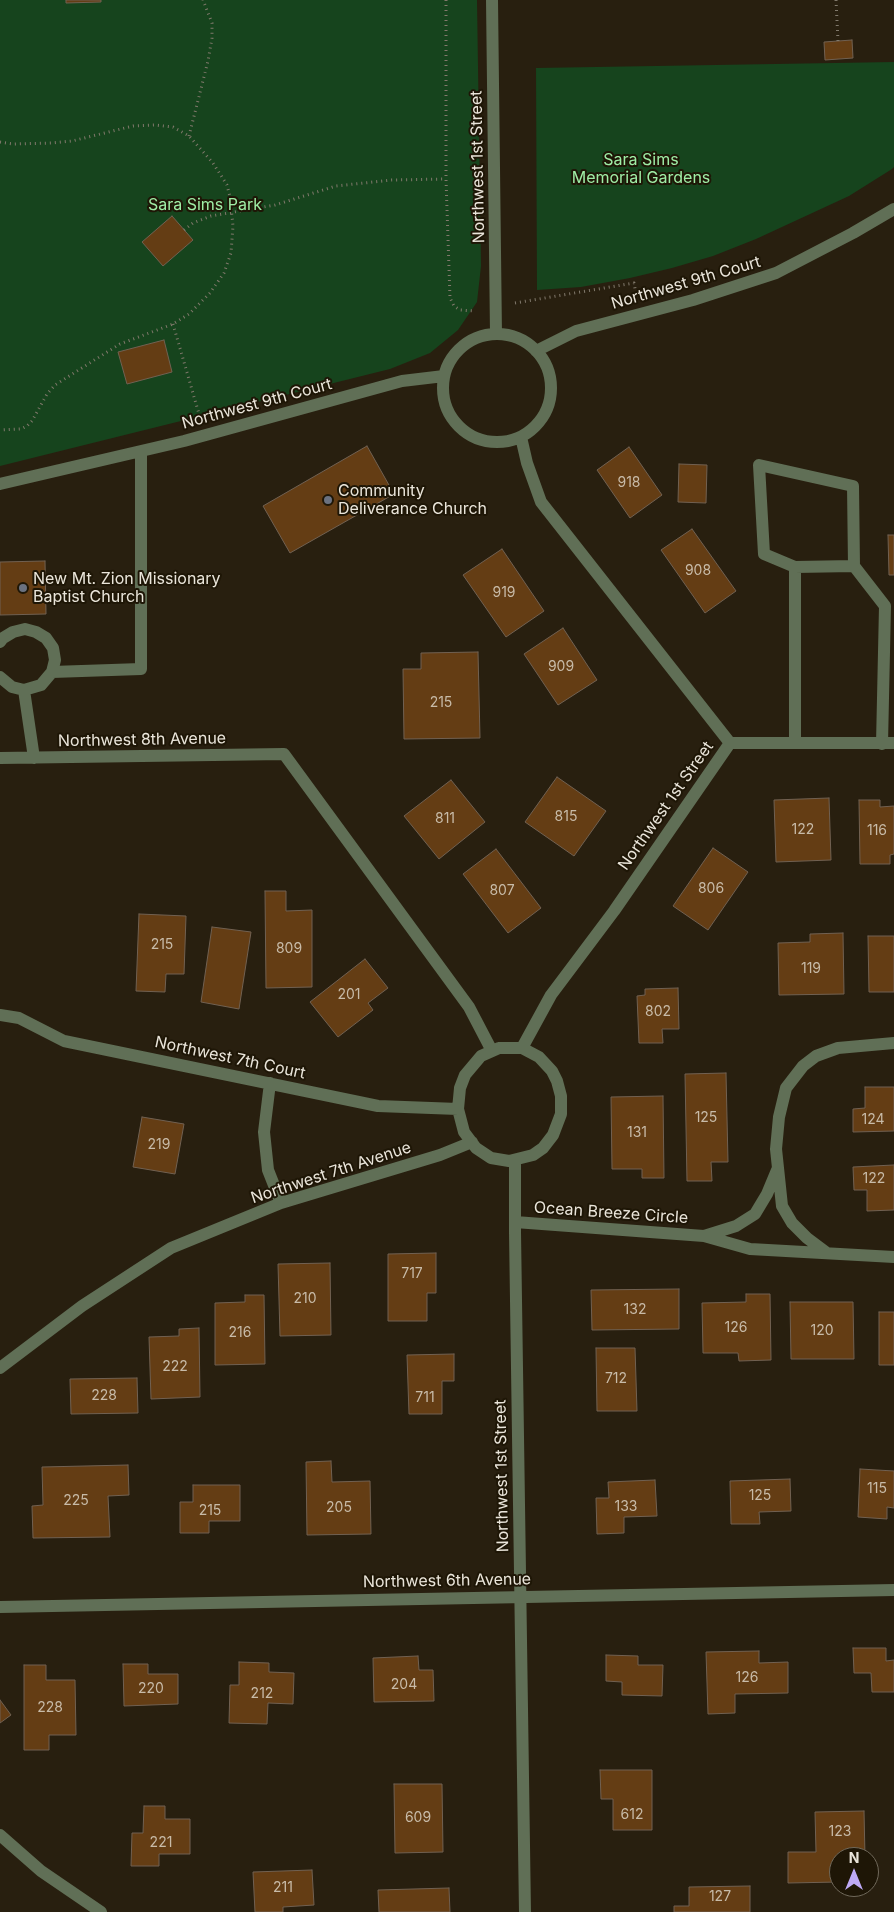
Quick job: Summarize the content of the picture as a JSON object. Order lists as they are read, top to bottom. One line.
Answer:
{"streets":{"street":["Northwest 1st Street","Northwest 9th Court","Northwest 8th Avenue","Northwest 7th Court","Northwest 7th Avenue","Ocean Breeze Circle","Northwest 6th Avenue"]},"crossings":[["Northwest 1st Street","Northwest 9th Court"],["Northwest 1st Street","Northwest 8th Avenue"],["Northwest 1st Street","Northwest 7th Court"],["Northwest 1st Street","Northwest 7th Avenue"],["Northwest 1st Street","Ocean Breeze Circle"],["Northwest 1st Street","Northwest 6th Avenue"],["Northwest 8th Avenue","Northwest 7th Court"],["Northwest 8th Avenue","Northwest 7th Avenue"],["Northwest 7th Court","Northwest 7th Avenue"]],"parks":["Sara Sims Memorial Gardens","Sara Sims Park"],"places":["Community Deliverance Church","New Mt. Zion Missionary Baptist Church"],"house_numbers":["918","908","919","909","215","815","811","122","116","806","807","215","809","119","201","802","125","124","131","219","122","717","210","132","126","120","216","222","712","228","711","115","125","225","133","205","215","126","204","220","212","228","612","609","123","221","211","127"],"north":"top"}
